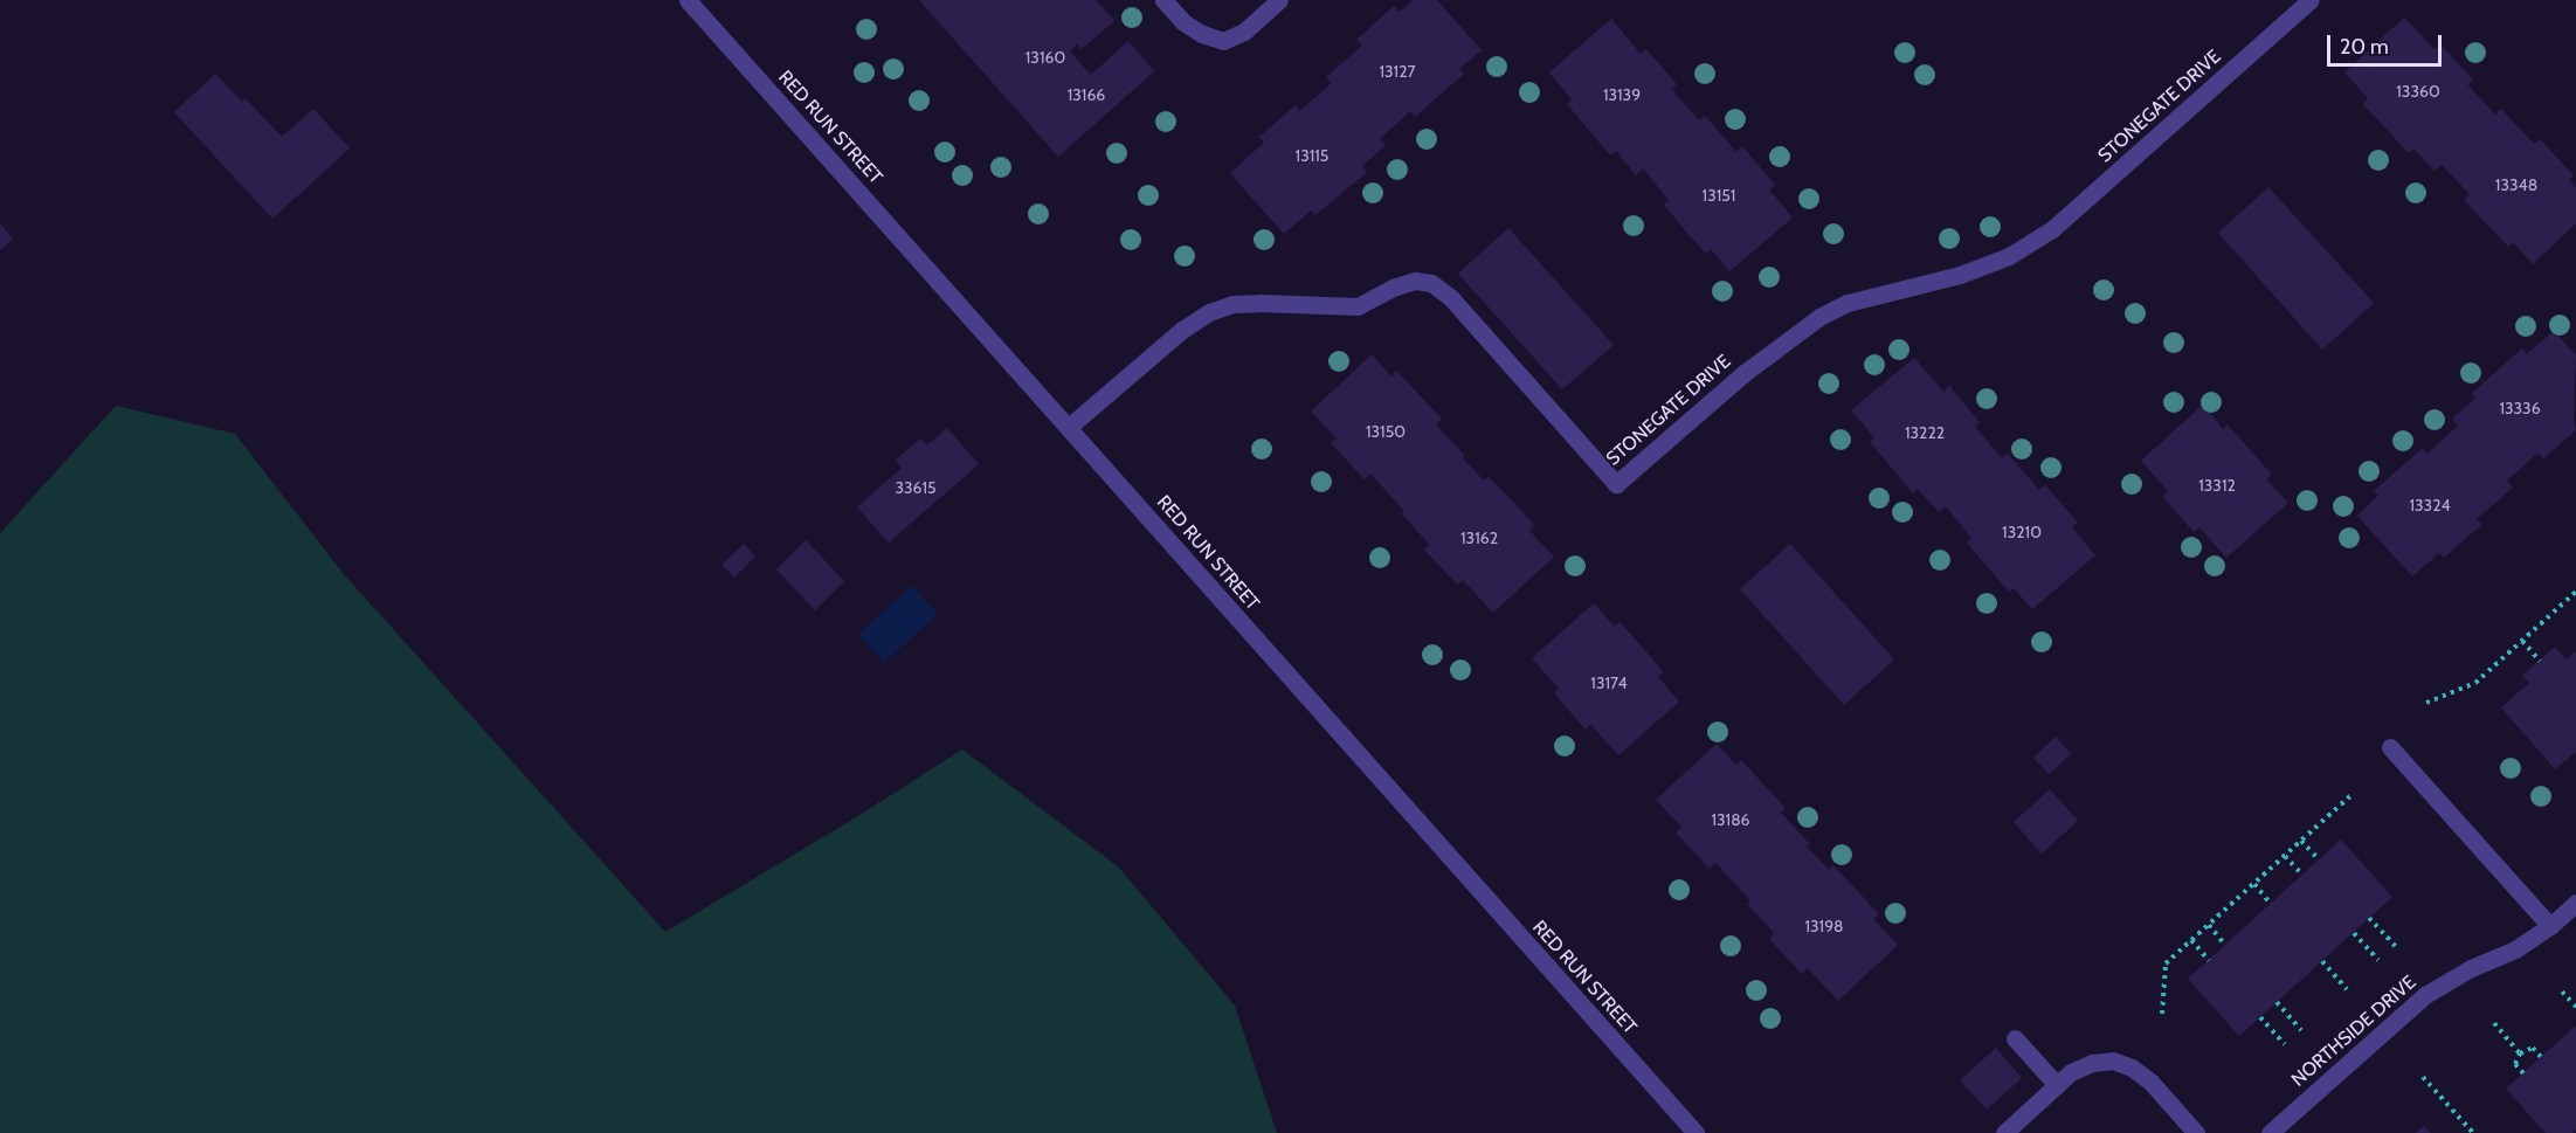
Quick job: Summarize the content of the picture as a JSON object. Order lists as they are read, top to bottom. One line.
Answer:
{"streets":{"street":["STONEGATE DRIVE","RED RUN STREET","NORTHSIDE DRIVE"]},"crossings":[["STONEGATE DRIVE","RED RUN STREET"]],"house_numbers":["13160","13127","13360","13166","13139","13115","13348","13151","13336","13150","13222","13312","33615","13324","13210","13162","13174","13186","13198"],"scale_bar":"20 m"}
